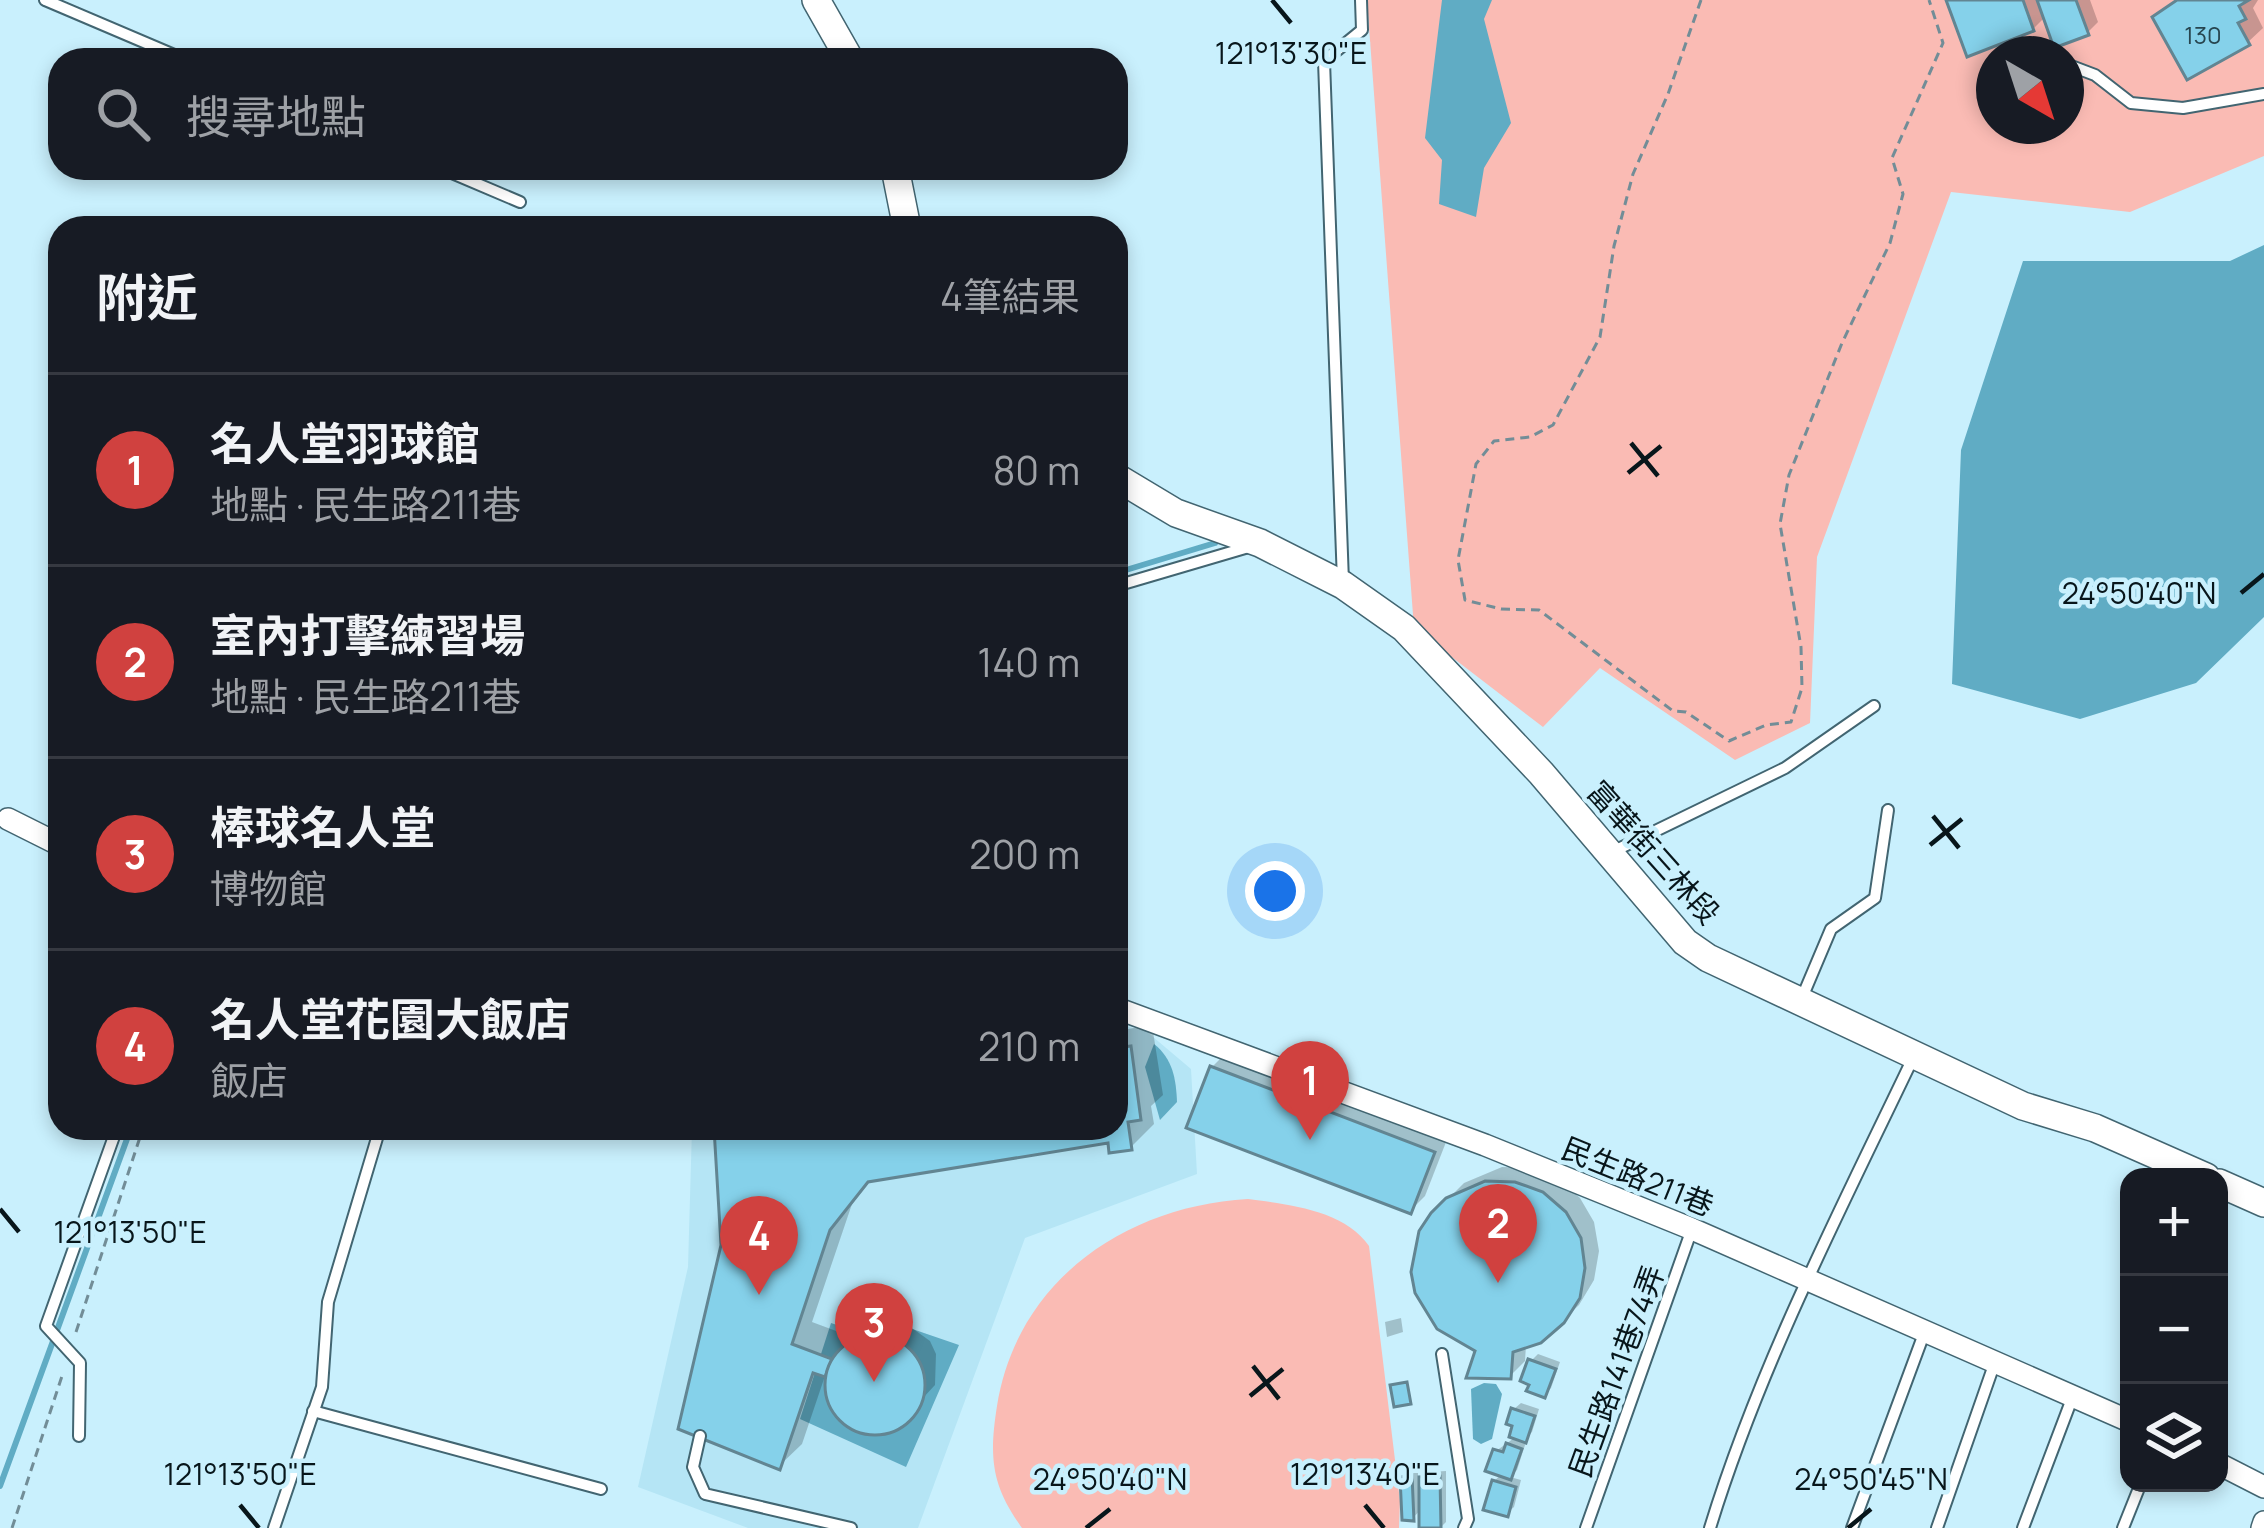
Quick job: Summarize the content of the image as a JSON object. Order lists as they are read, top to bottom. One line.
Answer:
{"streets":{"street":["富華街三林段","民生路211巷"],"lane":["民生路141巷74弄"]},"crossings":[["民生路211巷","民生路141巷74弄"]],"house_numbers":["130"],"north":"bottom right","page":{"search":"搜尋地點","heading":["附近","4筆結果"],"list":[{"mark":"1","name":"名人堂羽球館","note":"地點 · 民生路211巷","value":"80 m"},{"mark":"2","name":"室內打擊練習場","note":"地點 · 民生路211巷","value":"140 m"},{"mark":"3","name":"棒球名人堂","note":"博物館","value":"200 m"},{"mark":"4","name":"名人堂花園大飯店","note":"飯店","value":"210 m"}],"pins":["1","2","4","3"],"map_buttons":["+","−"]},"coordinates":["121°13'30\"E","24°50'40\"N","121°13'50\"E","121°13'40\"E","24°50'45\"N"]}
